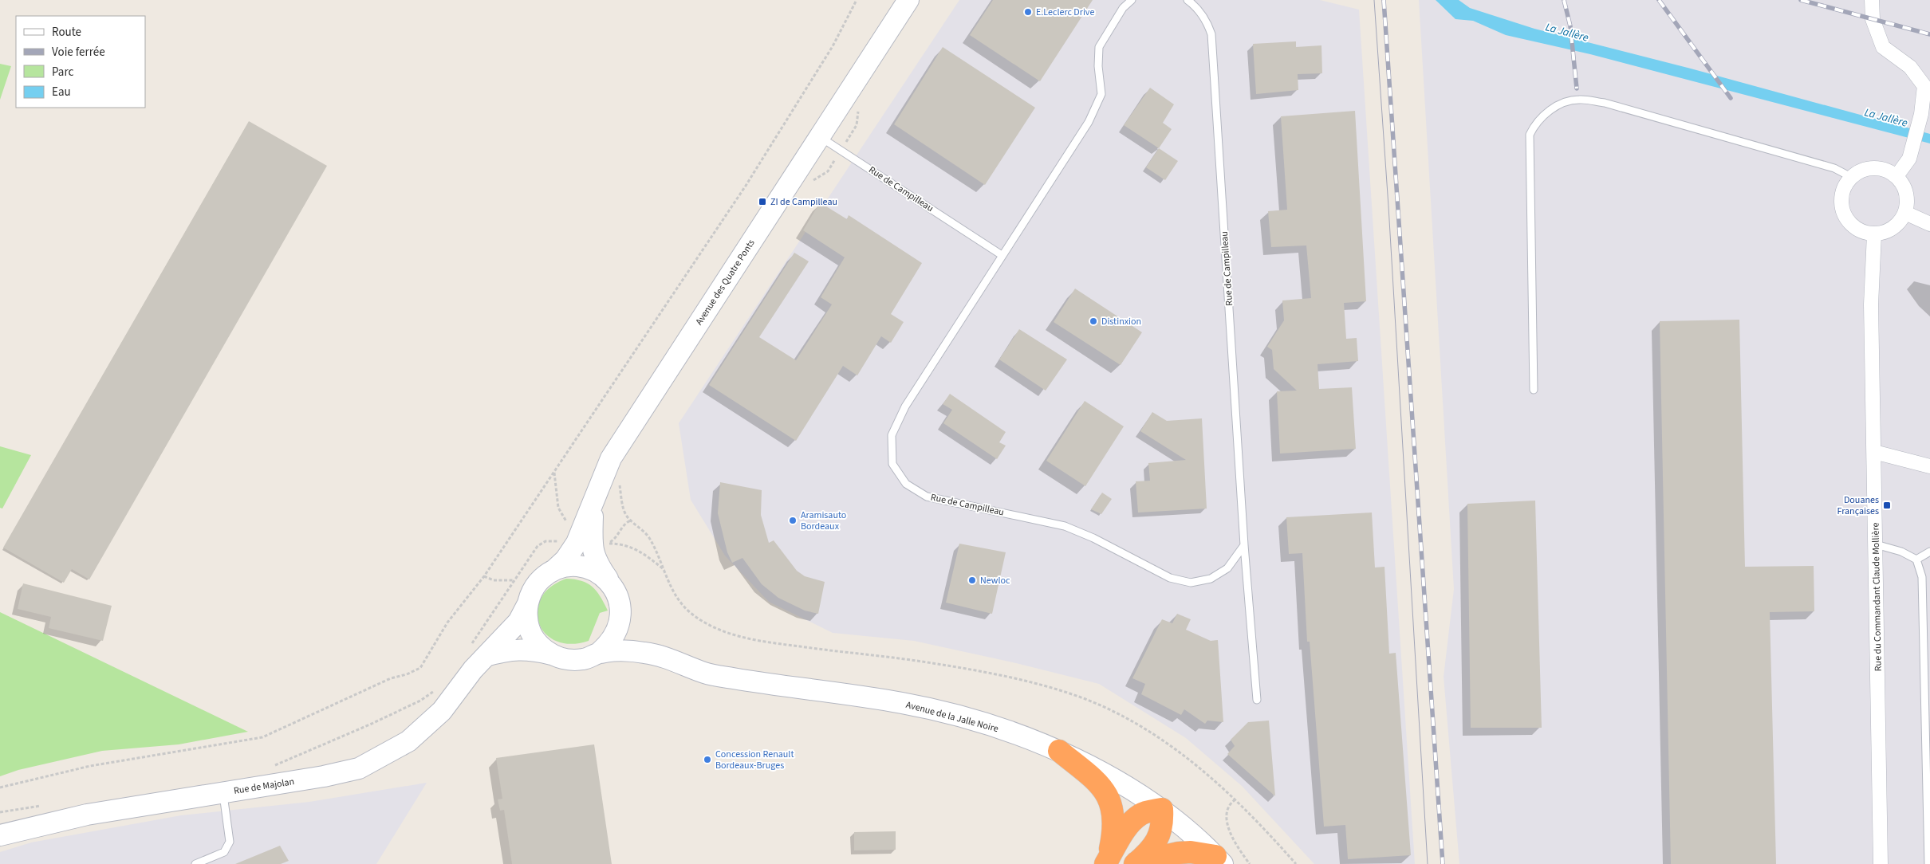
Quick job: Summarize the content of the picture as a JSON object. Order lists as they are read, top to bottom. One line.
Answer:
{"streets":{"main road":["Avenue des Quatre Ponts","Avenue de la Jalle Noire","Rue de Majolan"],"street":["Rue du Commandant Claude Mollière"],"lane":["Rue de Campilleau"]},"crossings":[["Rue de Campilleau","Avenue des Quatre Ponts"],["Avenue des Quatre Ponts","Avenue de la Jalle Noire"],["Avenue des Quatre Ponts","Rue de Majolan"],["Avenue de la Jalle Noire","Rue de Majolan"]],"water":["La Jallère"],"places":{"other":["E.Leclerc Drive","Distinxion","Aramisauto Bordeaux","Newloc","Concession Renault Bordeaux-Bruges"],"transit":["ZI de Campilleau","Douanes Françaises"]},"legend":["Route","Voie ferrée","Parc","Eau"]}
